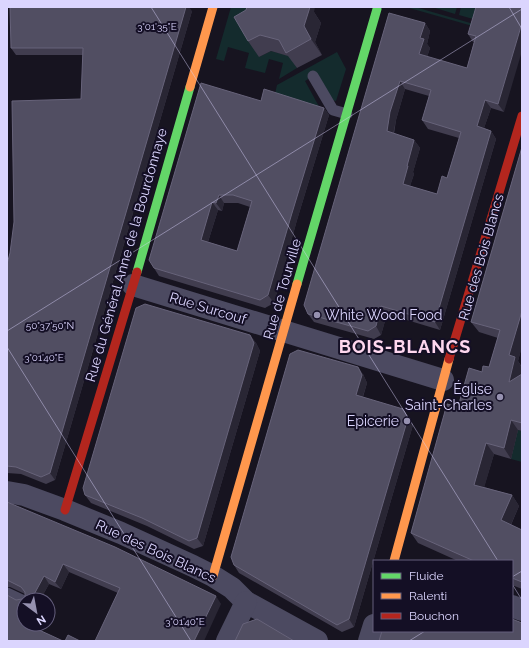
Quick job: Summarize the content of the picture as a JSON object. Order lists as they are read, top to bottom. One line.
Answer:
{"streets":{"street":["Rue du Général Anne de la Bourdonnaye","Rue des Bois Blancs","Rue de Tourville","Rue Surcouf"]},"crossings":[["Rue du Général Anne de la Bourdonnaye","Rue des Bois Blancs"],["Rue du Général Anne de la Bourdonnaye","Rue Surcouf"],["Rue des Bois Blancs","Rue de Tourville"],["Rue des Bois Blancs","Rue Surcouf"],["Rue de Tourville","Rue Surcouf"]],"districts":["BOIS-BLANCS"],"places":["White Wood Food","Église Saint-Charles","Epicerie"],"legend":["Fluide","Ralenti","Bouchon"],"north":"bottom right","coordinates":["3°01'35\"E","50°37'50\"N","3°01'40\"E"]}
